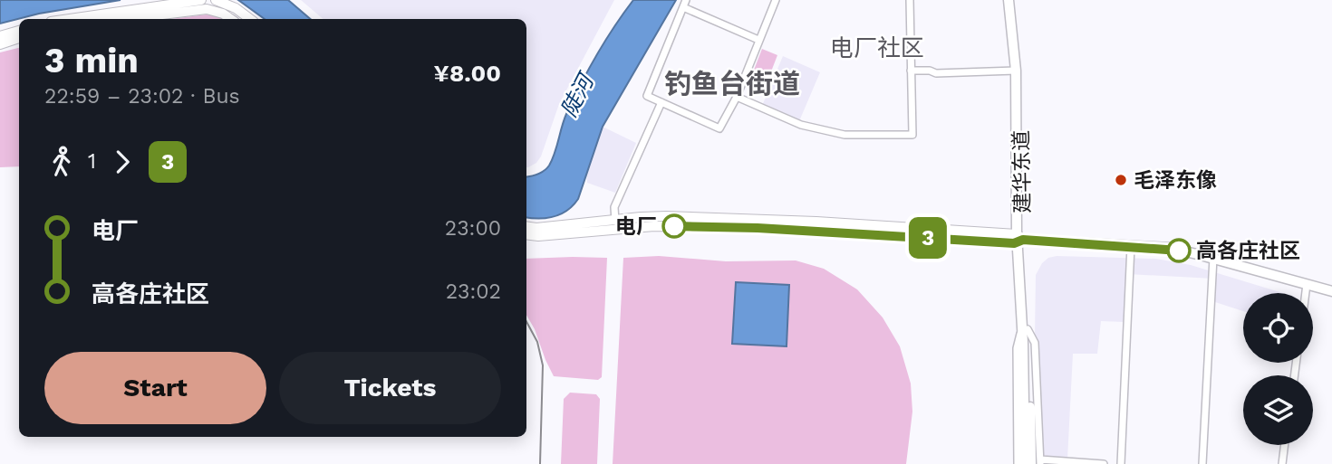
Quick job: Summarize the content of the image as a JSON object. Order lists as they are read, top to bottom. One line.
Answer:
{"streets":{"main road":["建华东道"]},"districts":["电厂社区","钓鱼台街道"],"water":["陡河"],"places":["毛泽东像","电厂","高各庄社区"],"lines":["bus line 3"],"page":{"on_map":"3","heading":["3 min","22:59 – 23:02 · Bus","¥8.00"],"legs":["1","3"],"list":[{"name":"电厂","value":"23:00"},{"name":"高各庄社区","value":"23:02"}],"buttons":["Start","Tickets"]}}
